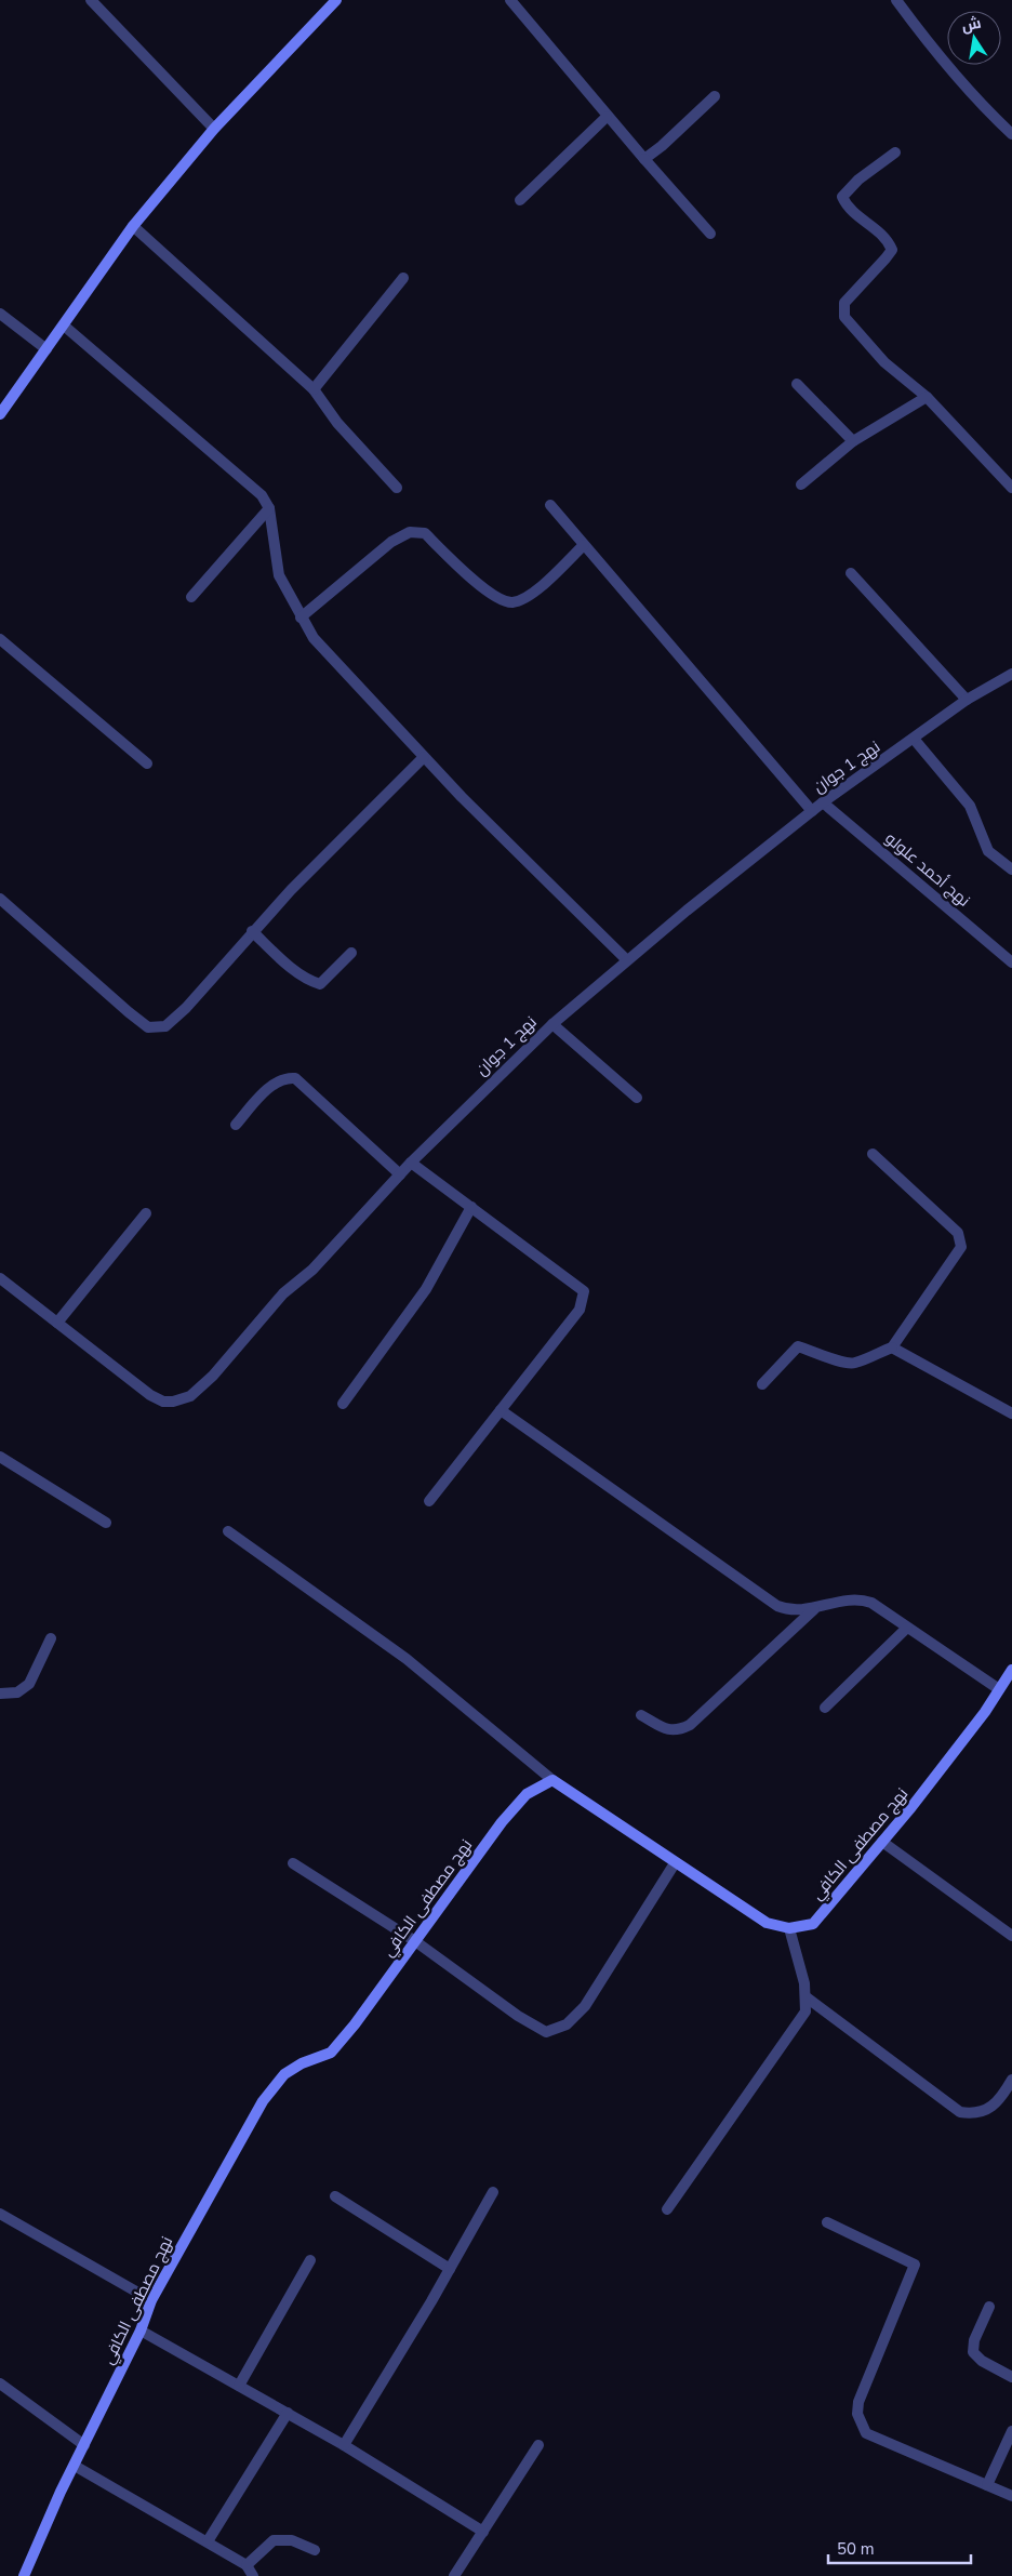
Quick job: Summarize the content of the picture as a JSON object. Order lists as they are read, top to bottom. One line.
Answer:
{"streets":{"street":["نهج 1 جوان","نهج أحمد علولو","نهج مصطفى الكافي"]},"crossings":[["نهج 1 جوان","نهج أحمد علولو"]],"scale_bar":"50 m","north":"top"}
